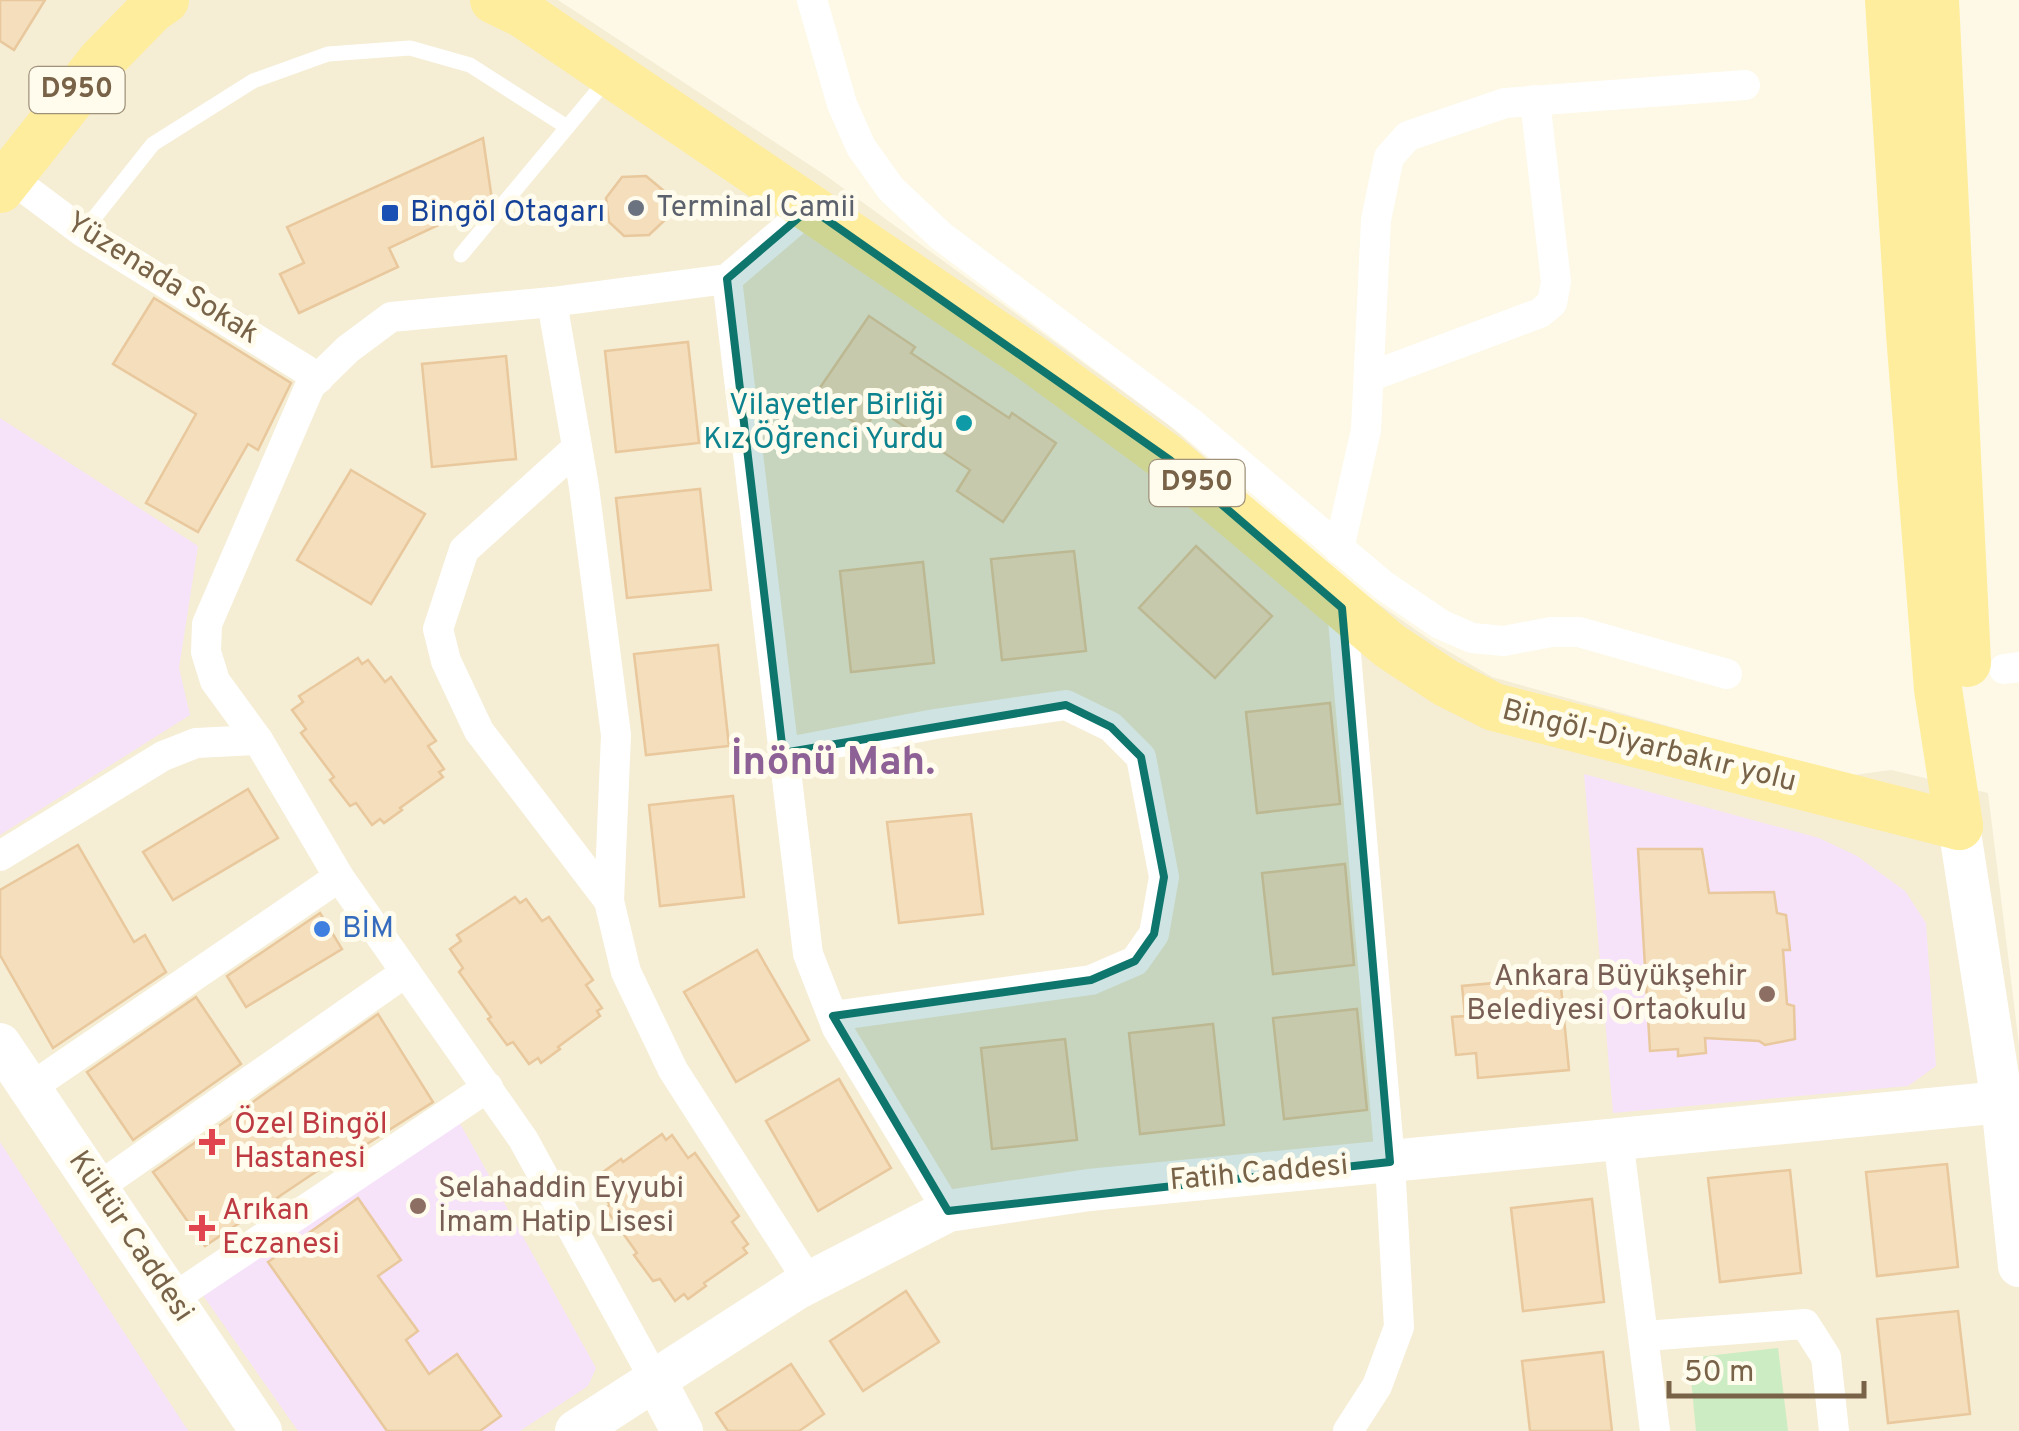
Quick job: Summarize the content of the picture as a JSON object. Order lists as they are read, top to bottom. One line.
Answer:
{"streets":{"main road":["D950","Bingöl-Diyarbakır yolu"],"street":["Yüzenada Sokak","Fatih Caddesi","Kültür Caddesi"]},"crossings":[["D950","Yüzenada Sokak"]],"districts":["İnönü Mah."],"places":{"other":["Terminal Camii","Vilayetler Birliği Kız Öğrenci Yurdu","BİM","Ankara Büyükşehir Belediyesi Ortaokulu","Selahaddin Eyyubi İmam Hatip Lisesi"],"transit":["Bingöl Otagarı"],"health":["Özel Bingöl Hastanesi","Arıkan Eczanesi"]},"scale_bar":"50 m"}
